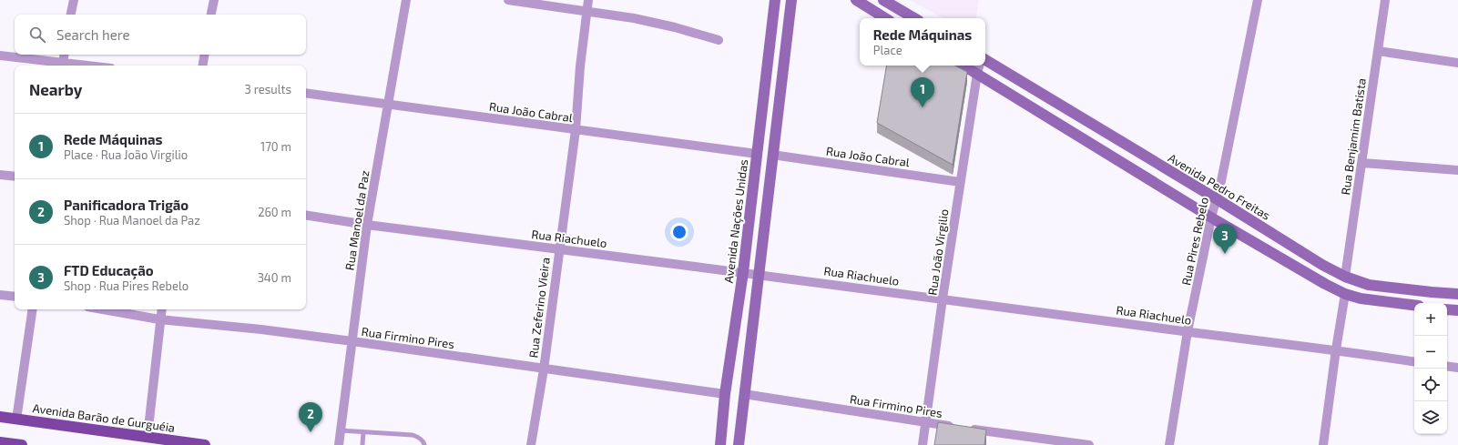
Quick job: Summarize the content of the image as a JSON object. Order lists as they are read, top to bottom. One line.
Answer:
{"streets":{"main road":["Avenida Pedro Freitas","Avenida Nações Unidas","Avenida Barão de Gurguéia"],"street":["Rua João Cabral","Rua Benjamim Batista","Rua Manoel da Paz","Rua Riachuelo","Rua Pires Rebelo","Rua João Virgilio","Rua Zeferino Vieira","Rua Firmino Pires"]},"crossings":[["Rua João Cabral","Rua Manoel da Paz"],["Rua João Cabral","Avenida Nações Unidas"],["Rua João Cabral","Rua João Virgilio"],["Rua João Cabral","Rua Zeferino Vieira"],["Rua Benjamim Batista","Avenida Pedro Freitas"],["Avenida Pedro Freitas","Rua Pires Rebelo"],["Rua Manoel da Paz","Rua Riachuelo"],["Rua Manoel da Paz","Rua Firmino Pires"],["Avenida Nações Unidas","Rua Riachuelo"],["Avenida Nações Unidas","Rua Firmino Pires"],["Rua Riachuelo","Rua Pires Rebelo"],["Rua Riachuelo","Rua João Virgilio"],["Rua Riachuelo","Rua Zeferino Vieira"],["Rua João Virgilio","Rua Firmino Pires"],["Rua Zeferino Vieira","Rua Firmino Pires"]],"page":{"search":"Search here","popup":["Rede Máquinas","Place"],"heading":["Nearby","3 results"],"pins":["1","3","2"],"list":[{"mark":"1","name":"Rede Máquinas","note":"Place · Rua João Virgilio","value":"170 m"},{"mark":"2","name":"Panificadora Trigão","note":"Shop · Rua Manoel da Paz","value":"260 m"},{"mark":"3","name":"FTD Educação","note":"Shop · Rua Pires Rebelo","value":"340 m"}],"map_buttons":["+","−"]}}
